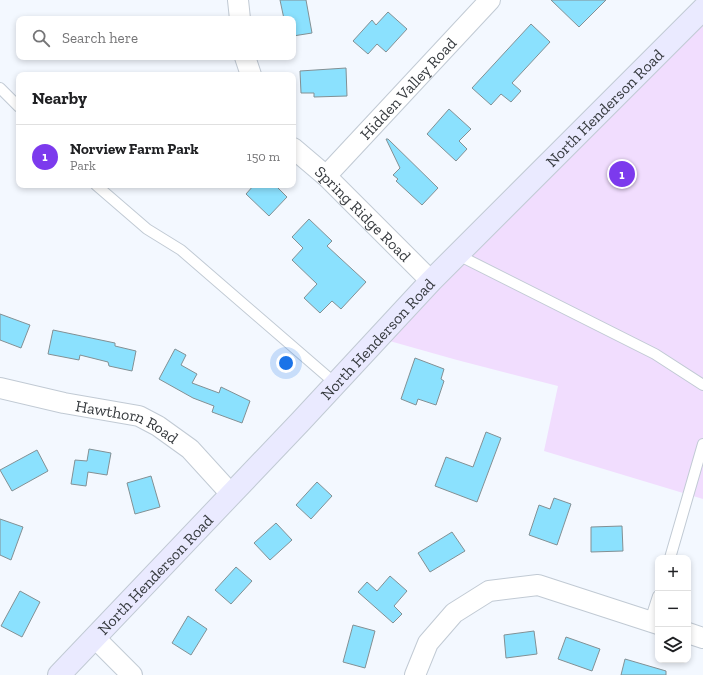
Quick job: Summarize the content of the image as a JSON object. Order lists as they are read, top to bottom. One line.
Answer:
{"streets":{"street":["Hidden Valley Road","North Henderson Road","Spring Ridge Road","Hawthorn Road"]},"crossings":[["Hidden Valley Road","Spring Ridge Road"],["North Henderson Road","Spring Ridge Road"],["North Henderson Road","Hawthorn Road"]],"page":{"search":"Search here","heading":"Nearby","list":[{"mark":"1","name":"Norview Farm Park","note":"Park","value":"150 m"}],"pins":"1","map_buttons":["+","−"]}}
